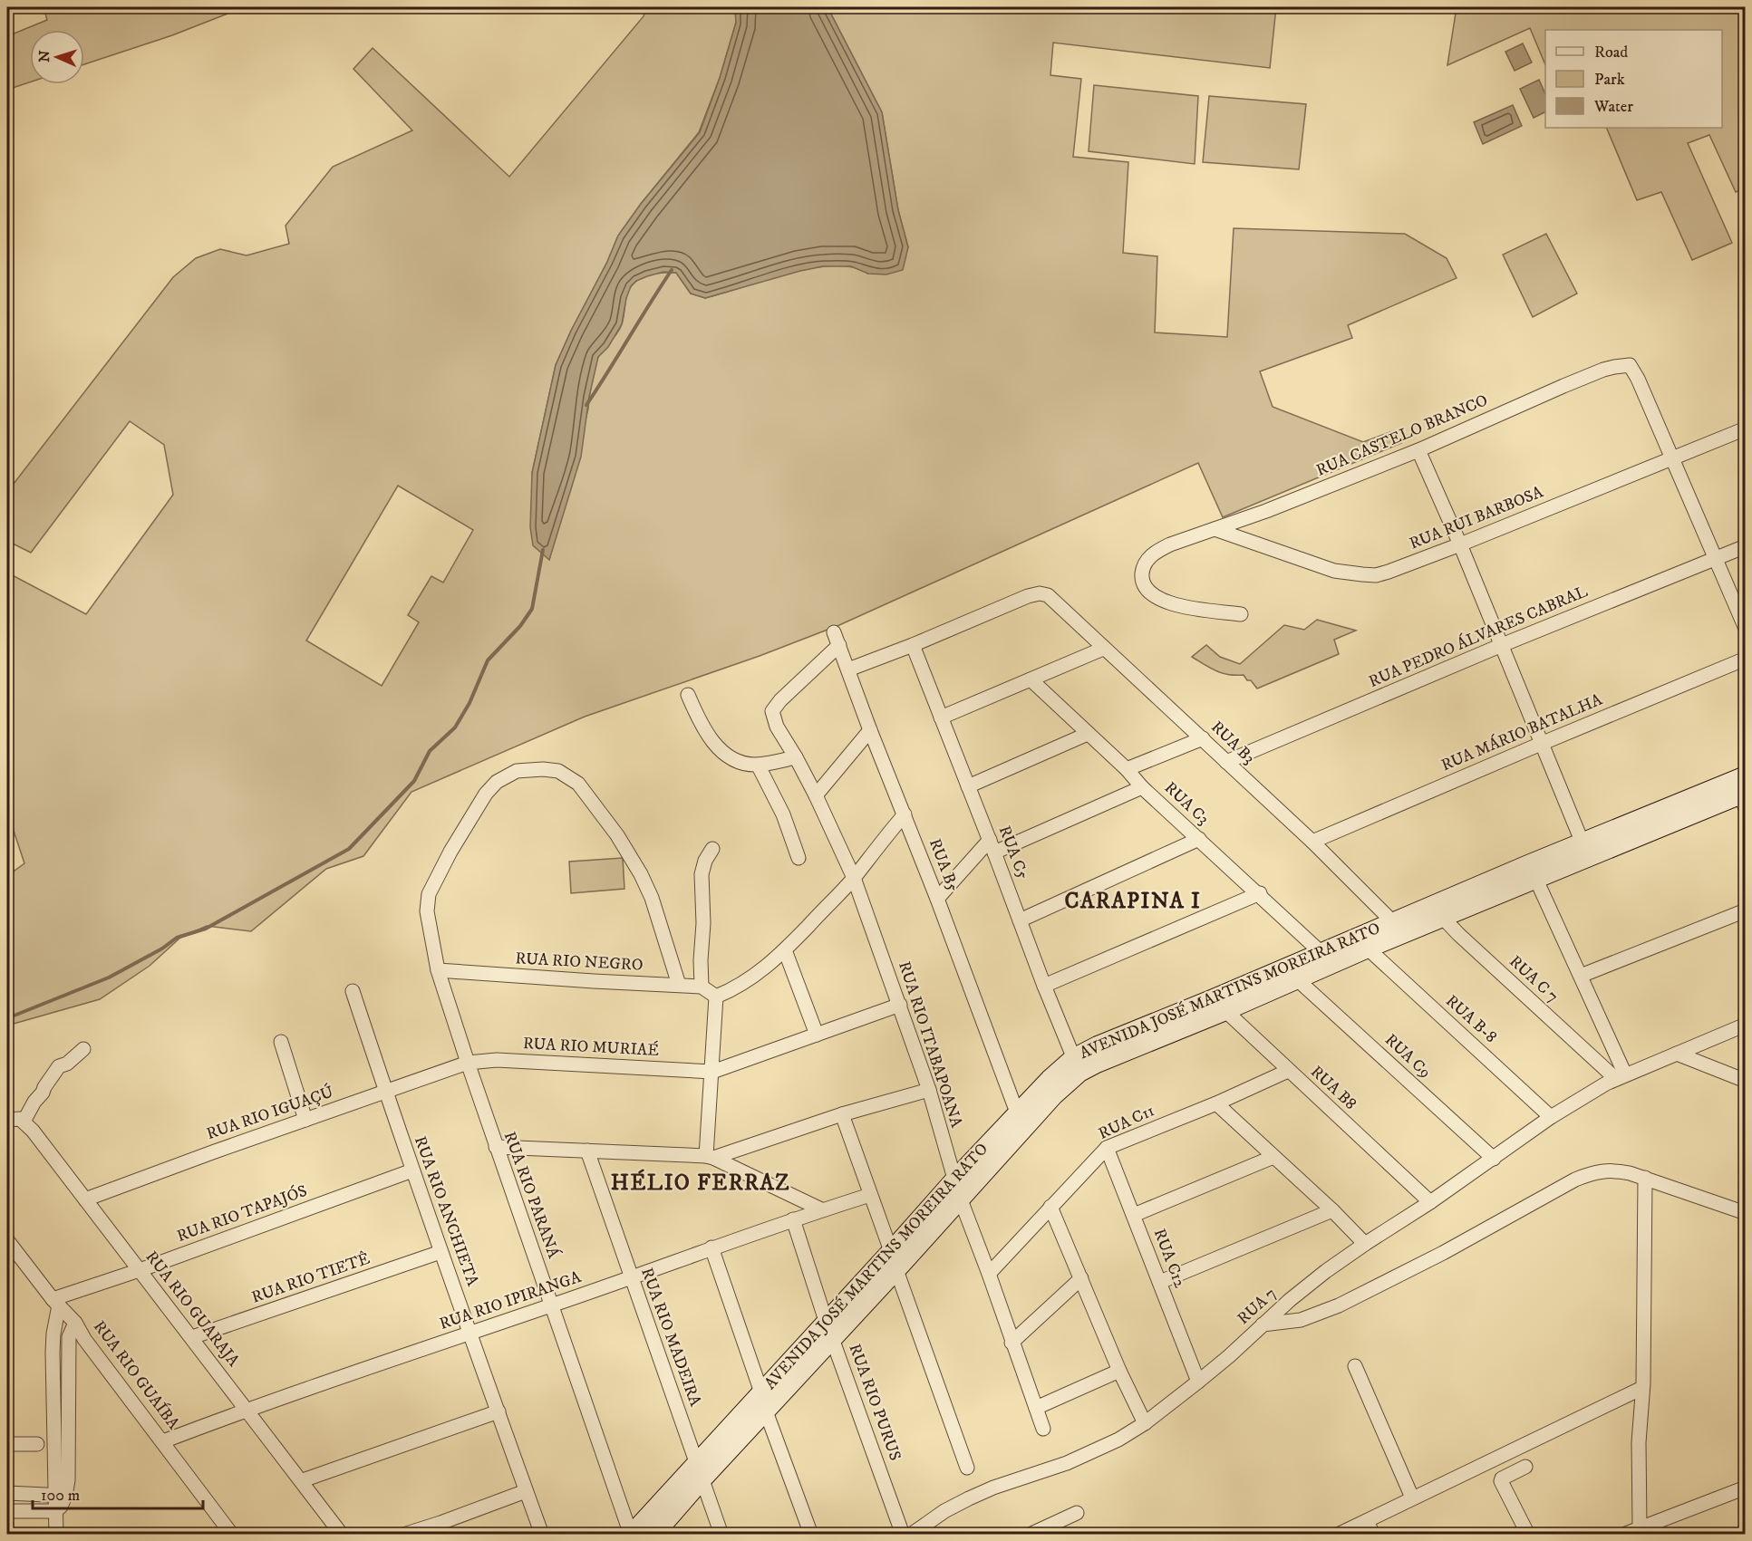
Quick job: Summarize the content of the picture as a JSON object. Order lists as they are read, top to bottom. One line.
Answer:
{"streets":{"street":["RUA CASTELO BRANCO","RUA RUI BARBOSA","RUA PEDRO ÁLVARES CABRAL","RUA MÁRIO BATALHA","RUA B3","RUA C3","RUA C5","RUA B5","RUA RIO NEGRO","RUA C 7","AVENIDA JOSÉ MARTINS MOREIRA RATO","RUA B-8","RUA RIO ITABAPOANA","RUA RIO MURIAÉ","RUA C9","RUA B8","RUA RIO IGUAÇÚ","RUA C11","RUA RIO PARANÁ","RUA RIO ANCHIETA","RUA RIO TAPAJÓS","RUA C12","RUA RIO TIETÊ","RUA RIO IPIRANGA","RUA 7","RUA RIO GUARAJA","RUA RIO MADEIRA","RUA RIO GUAÍBA","RUA RIO PURUS"]},"crossings":[["RUA CASTELO BRANCO","RUA RUI BARBOSA"],["RUA PEDRO ÁLVARES CABRAL","RUA B3"],["RUA MÁRIO BATALHA","RUA B3"],["RUA B3","RUA C5"],["RUA B3","AVENIDA JOSÉ MARTINS MOREIRA RATO"],["RUA C3","AVENIDA JOSÉ MARTINS MOREIRA RATO"],["RUA C5","AVENIDA JOSÉ MARTINS MOREIRA RATO"],["RUA B5","AVENIDA JOSÉ MARTINS MOREIRA RATO"],["RUA B5","RUA RIO ITABAPOANA"],["RUA RIO NEGRO","RUA RIO PARANÁ"],["RUA C 7","AVENIDA JOSÉ MARTINS MOREIRA RATO"],["RUA C 7","RUA 7"],["AVENIDA JOSÉ MARTINS MOREIRA RATO","RUA B-8"],["AVENIDA JOSÉ MARTINS MOREIRA RATO","RUA RIO ITABAPOANA"],["AVENIDA JOSÉ MARTINS MOREIRA RATO","RUA C9"],["AVENIDA JOSÉ MARTINS MOREIRA RATO","RUA B8"],["AVENIDA JOSÉ MARTINS MOREIRA RATO","RUA RIO PARANÁ"],["AVENIDA JOSÉ MARTINS MOREIRA RATO","RUA RIO MADEIRA"],["AVENIDA JOSÉ MARTINS MOREIRA RATO","RUA RIO PURUS"],["RUA B-8","RUA 7"],["RUA RIO ITABAPOANA","RUA C11"],["RUA RIO MURIAÉ","RUA RIO IGUAÇÚ"],["RUA RIO MURIAÉ","RUA RIO PARANÁ"],["RUA C9","RUA 7"],["RUA B8","RUA C11"],["RUA B8","RUA 7"],["RUA RIO IGUAÇÚ","RUA RIO PARANÁ"],["RUA RIO IGUAÇÚ","RUA RIO ANCHIETA"],["RUA RIO IGUAÇÚ","RUA RIO GUARAJA"],["RUA C11","RUA C12"],["RUA RIO PARANÁ","RUA RIO IPIRANGA"],["RUA RIO ANCHIETA","RUA RIO TAPAJÓS"],["RUA RIO ANCHIETA","RUA RIO TIETÊ"],["RUA RIO ANCHIETA","RUA RIO IPIRANGA"],["RUA RIO TAPAJÓS","RUA RIO GUARAJA"],["RUA RIO TAPAJÓS","RUA RIO GUAÍBA"],["RUA C12","RUA 7"],["RUA RIO TIETÊ","RUA RIO GUARAJA"],["RUA RIO IPIRANGA","RUA RIO GUARAJA"],["RUA RIO IPIRANGA","RUA RIO MADEIRA"],["RUA RIO IPIRANGA","RUA RIO GUAÍBA"],["RUA RIO IPIRANGA","RUA RIO PURUS"]],"districts":["CARAPINA I","HÉLIO FERRAZ"],"legend":["Road","Park","Water"],"scale_bar":"100 m","north":"left"}
